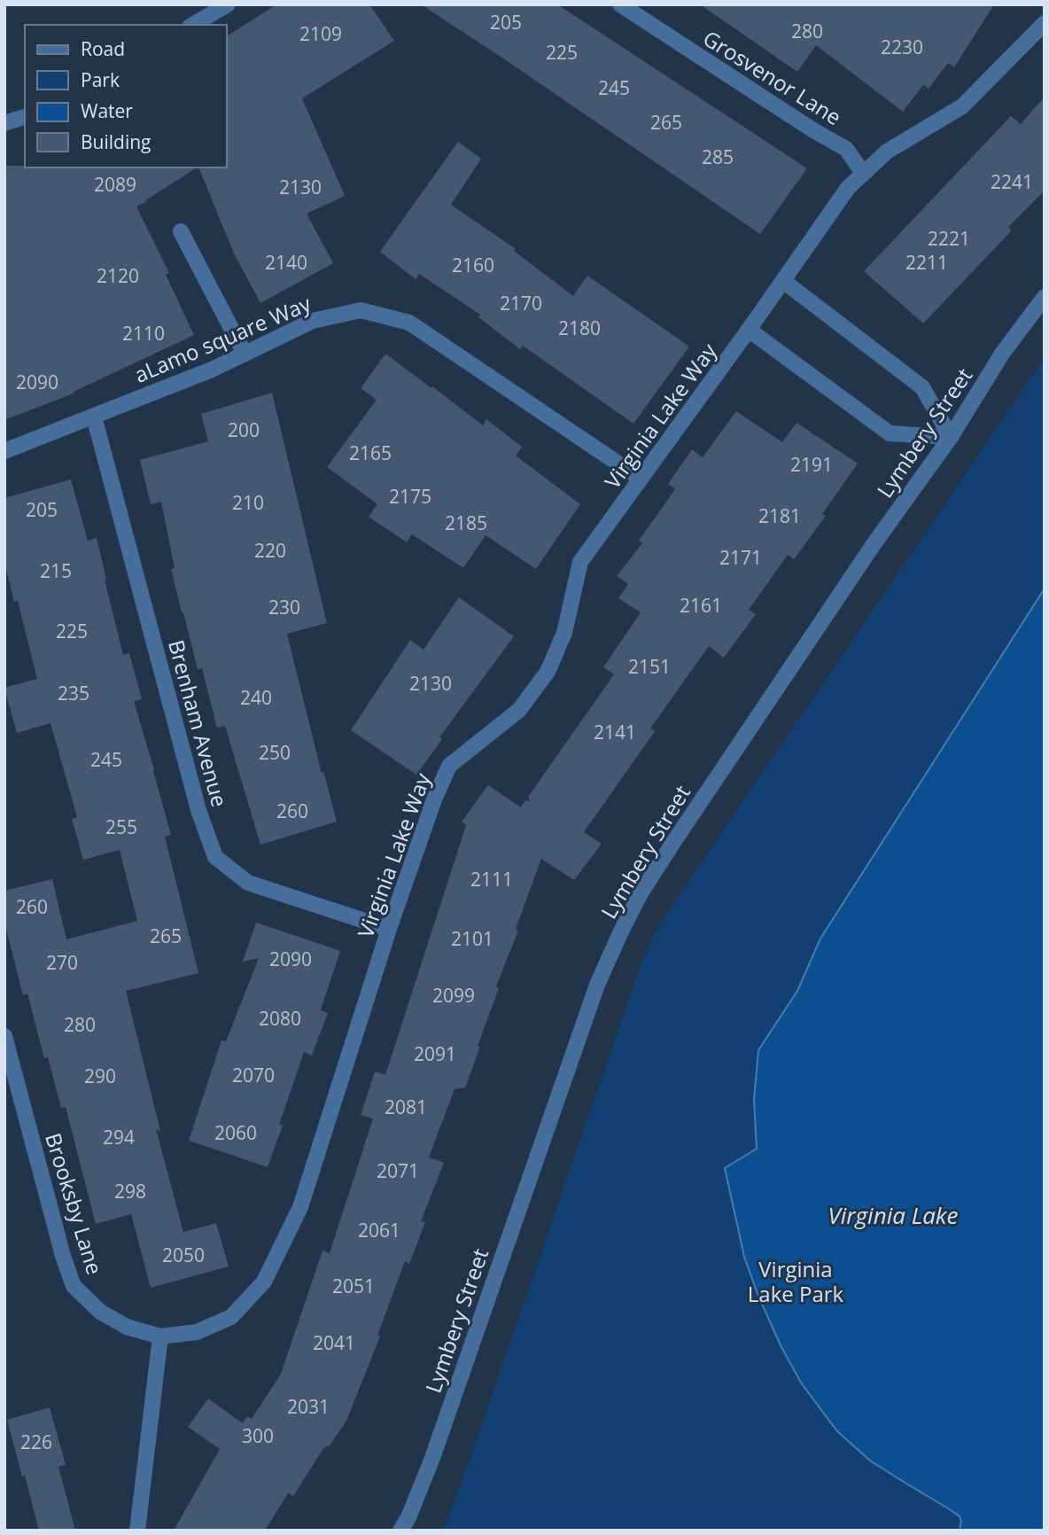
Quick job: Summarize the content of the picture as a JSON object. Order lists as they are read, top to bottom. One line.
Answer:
{"streets":{"street":["Grosvenor Lane","aLamo square Way","Virginia Lake Way","Lymbery Street","Brenham Avenue","Brooksby Lane"]},"crossings":[["Grosvenor Lane","Virginia Lake Way"],["aLamo square Way","Virginia Lake Way"],["aLamo square Way","Brenham Avenue"],["Virginia Lake Way","Brenham Avenue"],["Virginia Lake Way","Brooksby Lane"]],"water":["Virginia Lake"],"parks":["Virginia Lake Park"],"house_numbers":["205","280","2109","2230","225","245","265","285","2241","2089","2130","2221","2140","2211","2160","2120","2170","2180","2110","2090","200","2165","2191","2175","210","205","2181","2185","220","2171","215","2161","230","225","2151","2130","235","240","2141","250","245","260","255","2111","260","265","2101","2090","270","2099","2080","280","2091","2070","290","2081","2060","294","2071","298","2061","2050","2051","2041","2031","300","226"],"legend":["Road","Park","Water","Building"]}
